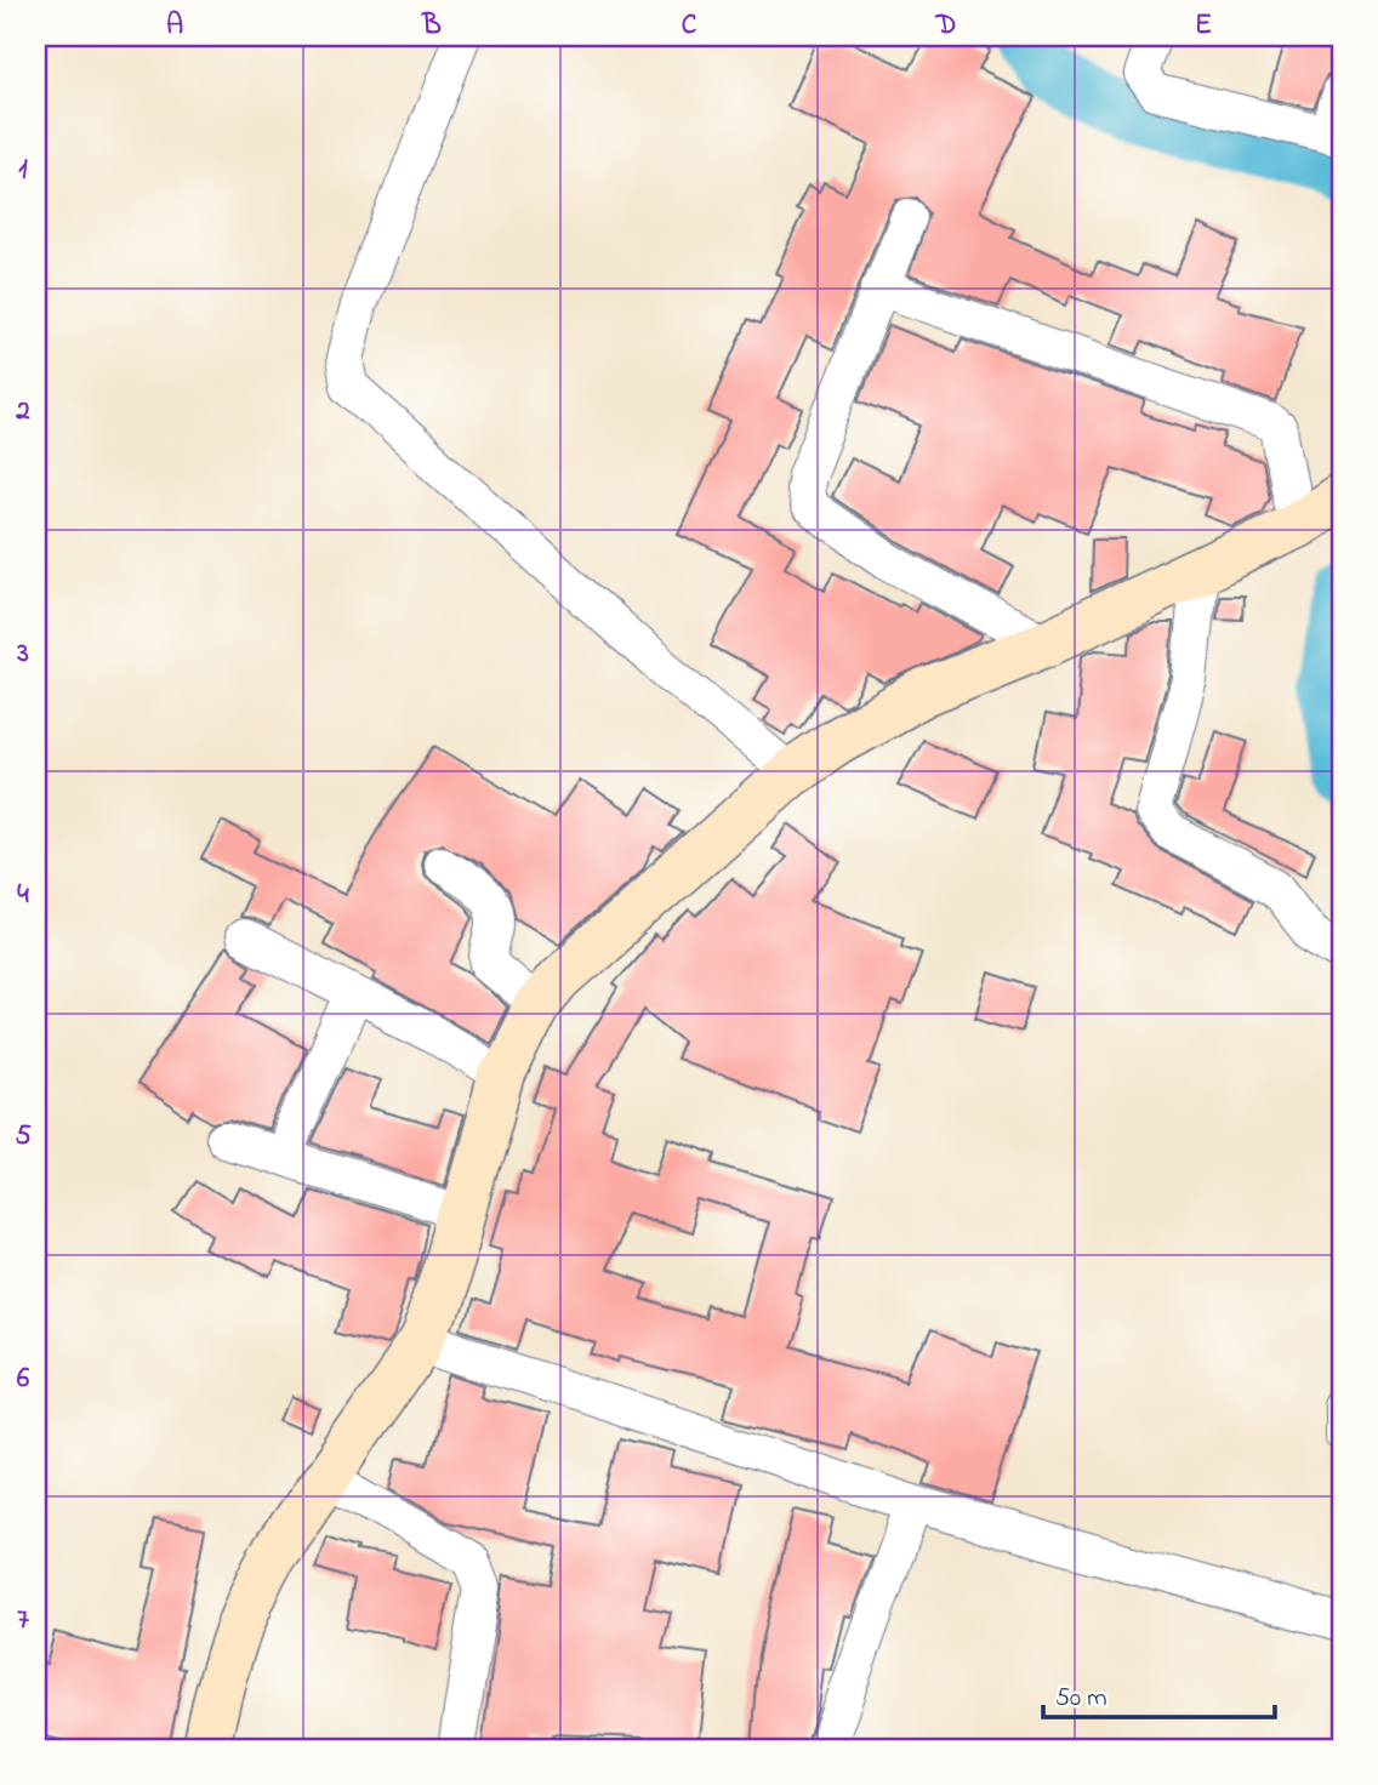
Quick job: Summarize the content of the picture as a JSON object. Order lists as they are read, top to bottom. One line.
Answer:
{"scale_bar":"50 m","grid":{"columns":["A","B","C","D","E"],"rows":["1","2","3","4","5","6","7"]}}
